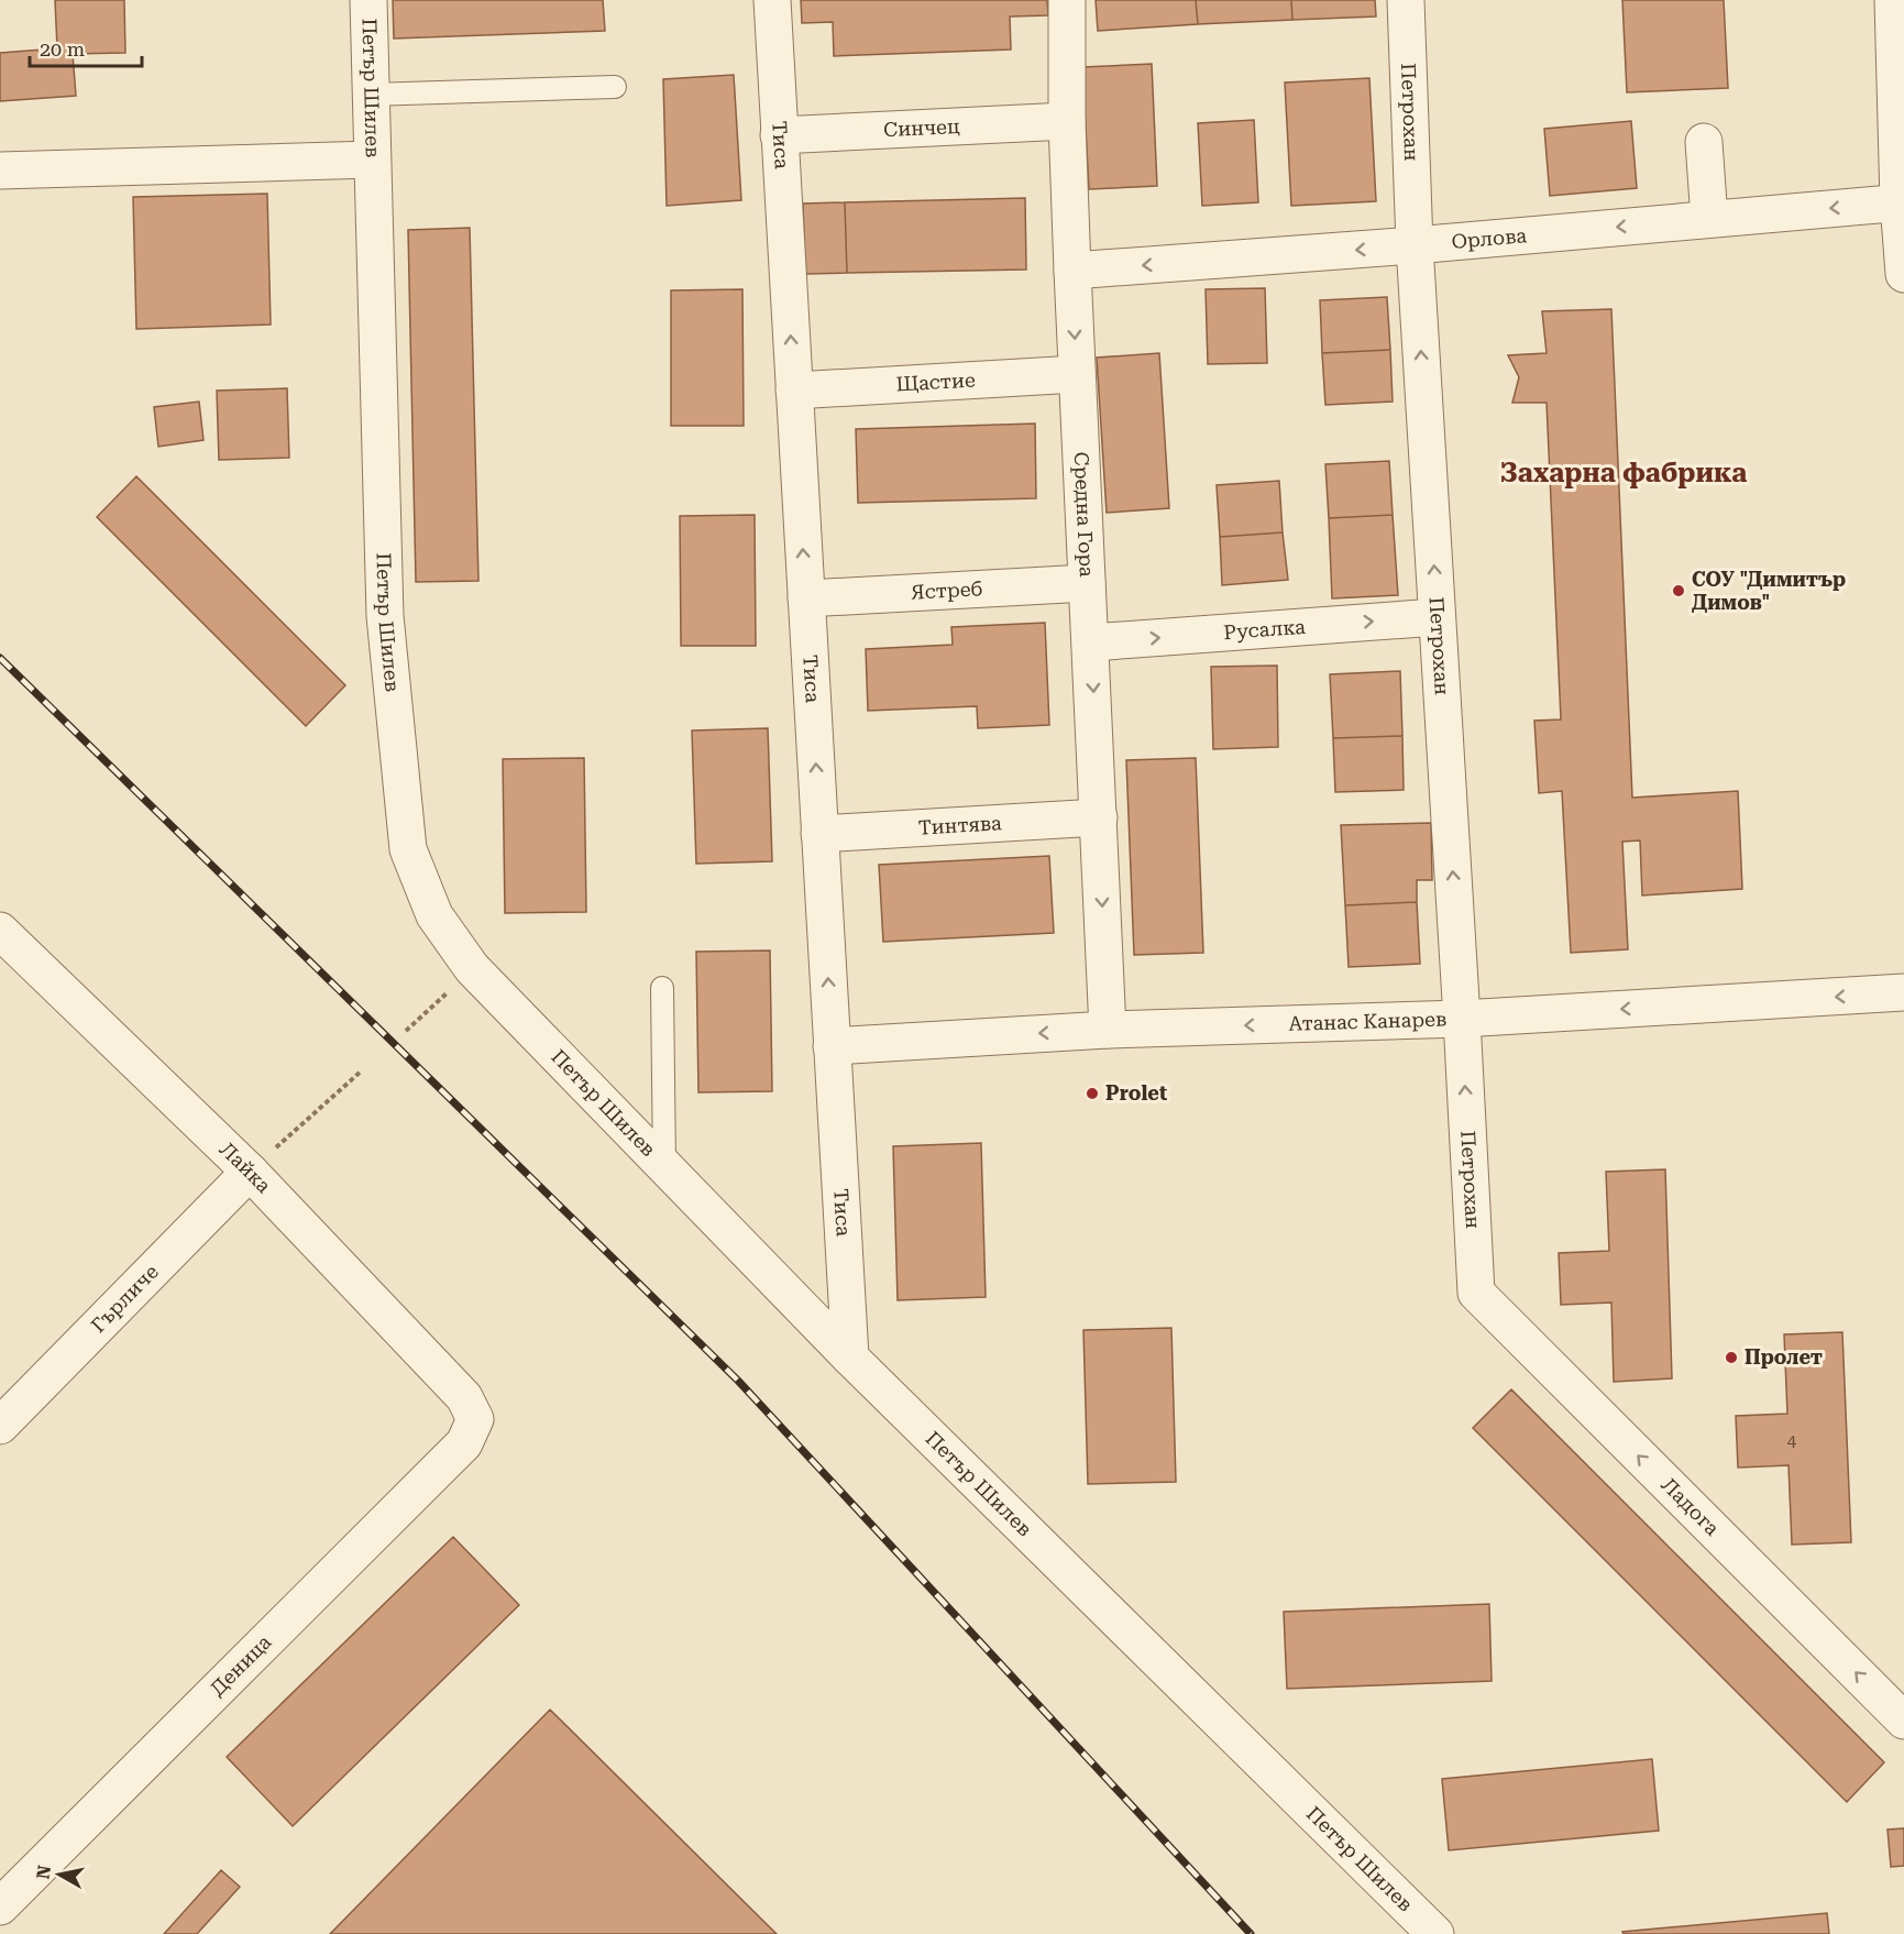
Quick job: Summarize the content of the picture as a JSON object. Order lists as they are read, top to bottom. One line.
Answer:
{"streets":{"street":["Петър Шилев","Петрохан","Синчец","Тиса","Орлова","Щастие","Средна Гора","Ястреб","Русалка","Тинтява","Атанас Канарев","Лайка","Гърличе","Ладога","Деница"]},"crossings":[["Петър Шилев","Тиса"],["Петрохан","Орлова"],["Петрохан","Русалка"],["Петрохан","Атанас Канарев"],["Петрохан","Ладога"],["Синчец","Тиса"],["Синчец","Средна Гора"],["Тиса","Щастие"],["Тиса","Ястреб"],["Тиса","Тинтява"],["Тиса","Атанас Канарев"],["Орлова","Средна Гора"],["Щастие","Средна Гора"],["Средна Гора","Ястреб"],["Средна Гора","Русалка"],["Средна Гора","Тинтява"],["Средна Гора","Атанас Канарев"],["Лайка","Гърличе"],["Лайка","Деница"]],"one_way":["Петрохан","Тиса","Орлова","Средна Гора","Русалка","Атанас Канарев","Ладога"],"districts":["Захарна фабрика"],"places":["СОУ \"Димитър Димов\"","Prolet","Пролет"],"house_numbers":["4"],"scale_bar":"20 m","north":"left"}
